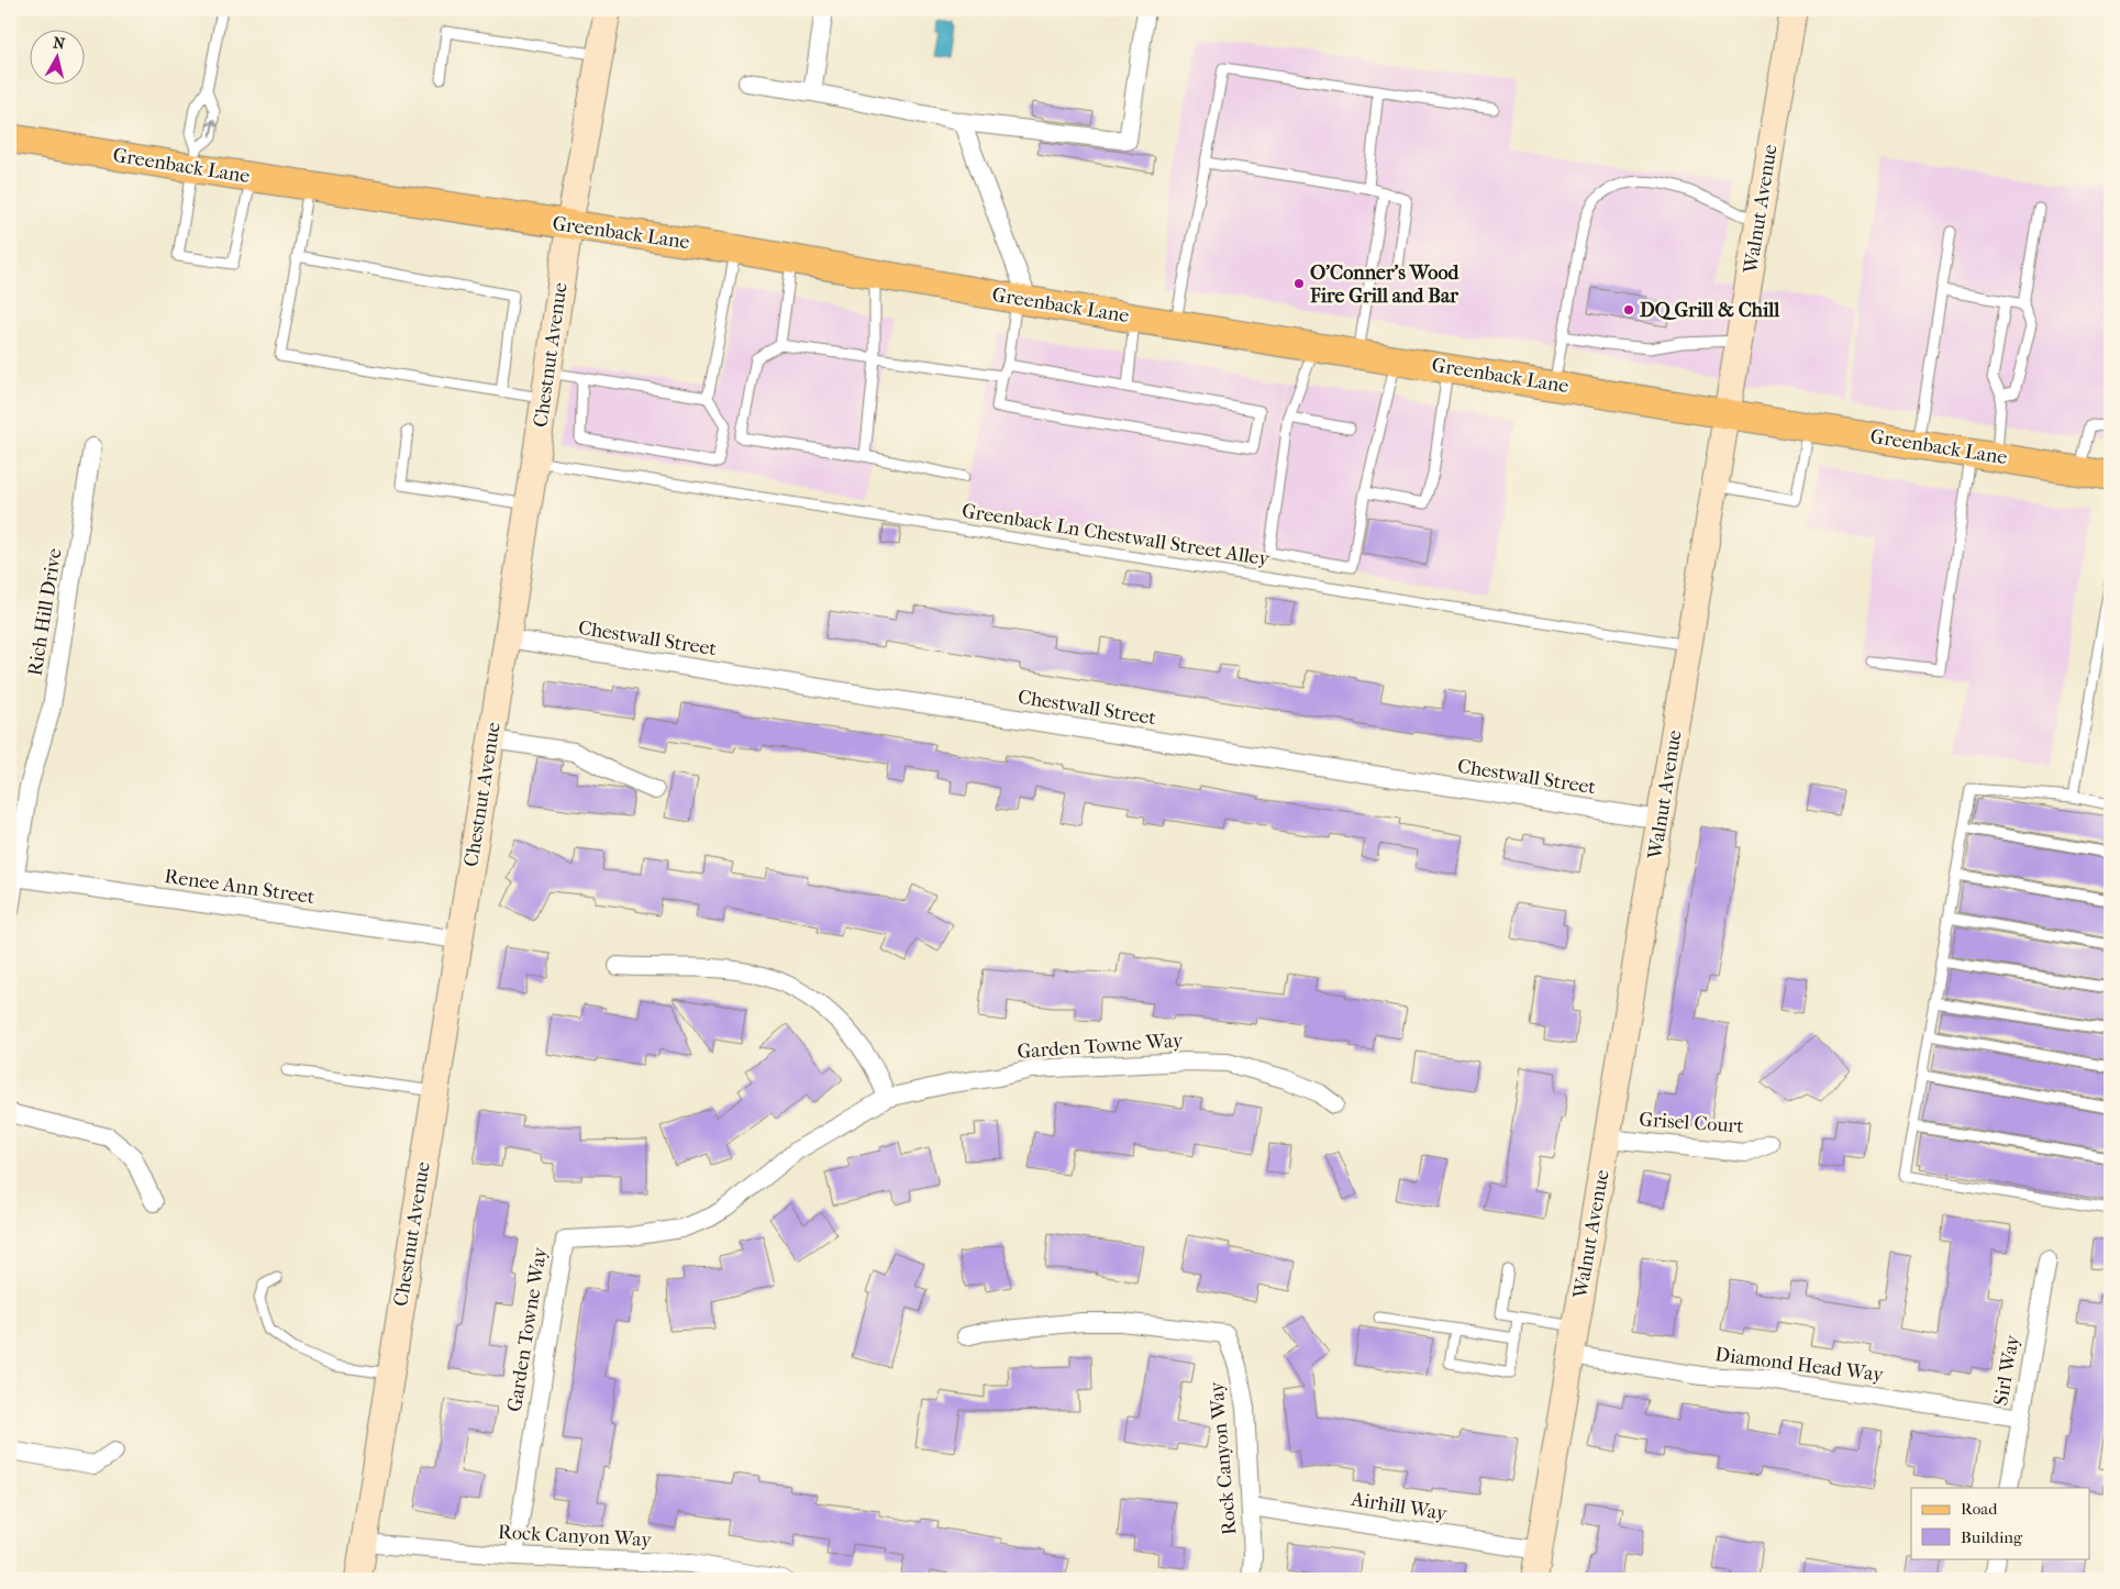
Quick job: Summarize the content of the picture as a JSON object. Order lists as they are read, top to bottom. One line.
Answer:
{"streets":{"main road":["Greenback Lane"],"street":["Walnut Avenue","Chestnut Avenue","Rich Hill Drive","Chestwall Street","Renee Ann Street","Garden Towne Way","Grisel Court","Diamond Head Way","Sirl Way","Rock Canyon Way","Airhill Way"],"lane":["Greenback Ln Chestwall Street Alley"]},"crossings":[["Greenback Lane","Walnut Avenue"],["Greenback Lane","Chestnut Avenue"],["Walnut Avenue","Greenback Ln Chestwall Street Alley"],["Walnut Avenue","Chestwall Street"],["Walnut Avenue","Grisel Court"],["Walnut Avenue","Diamond Head Way"],["Walnut Avenue","Airhill Way"],["Chestnut Avenue","Greenback Ln Chestwall Street Alley"],["Chestnut Avenue","Chestwall Street"],["Chestnut Avenue","Renee Ann Street"],["Chestnut Avenue","Rock Canyon Way"],["Rich Hill Drive","Renee Ann Street"],["Garden Towne Way","Rock Canyon Way"],["Diamond Head Way","Sirl Way"],["Rock Canyon Way","Airhill Way"]],"places":["O'Conner's Wood Fire Grill and Bar","DQ Grill & Chill"],"legend":["Road","Building"],"north":"top"}
